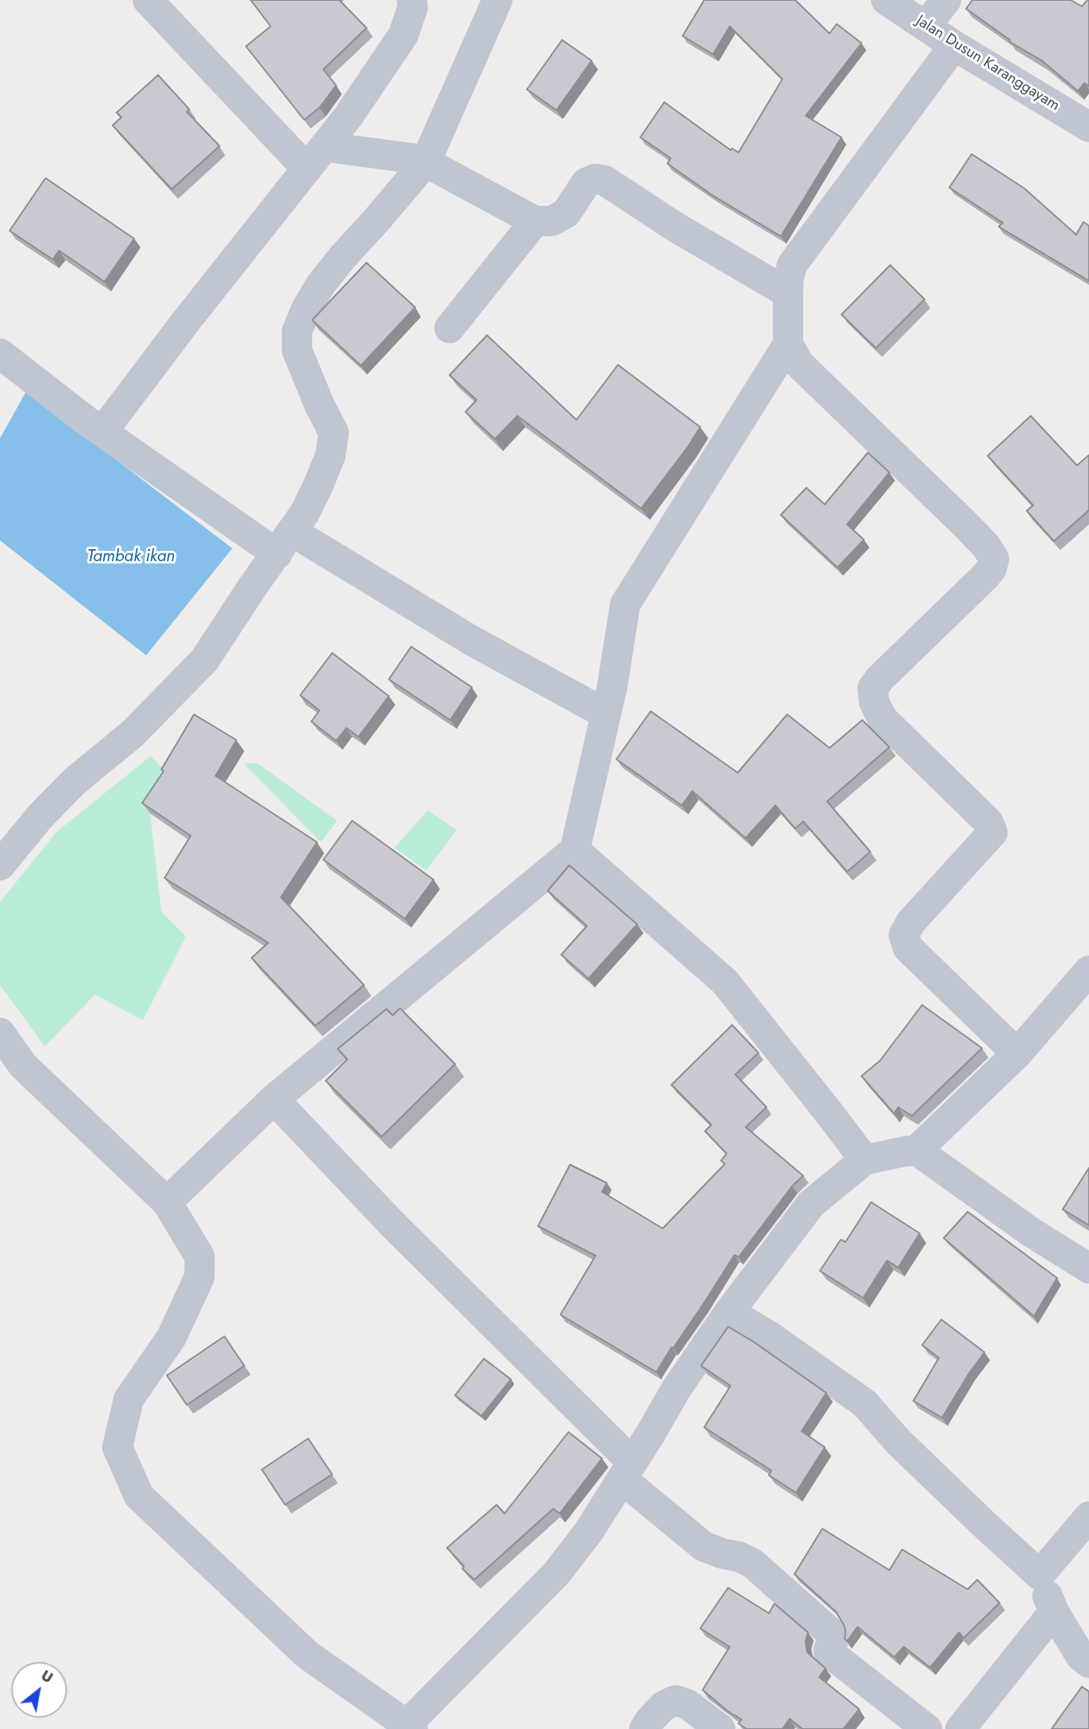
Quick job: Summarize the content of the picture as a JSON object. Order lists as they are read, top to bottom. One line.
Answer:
{"streets":{"street":["Jalan Dusun Karanggayam"]},"water":["Tambak ikan"],"north":"top right"}
